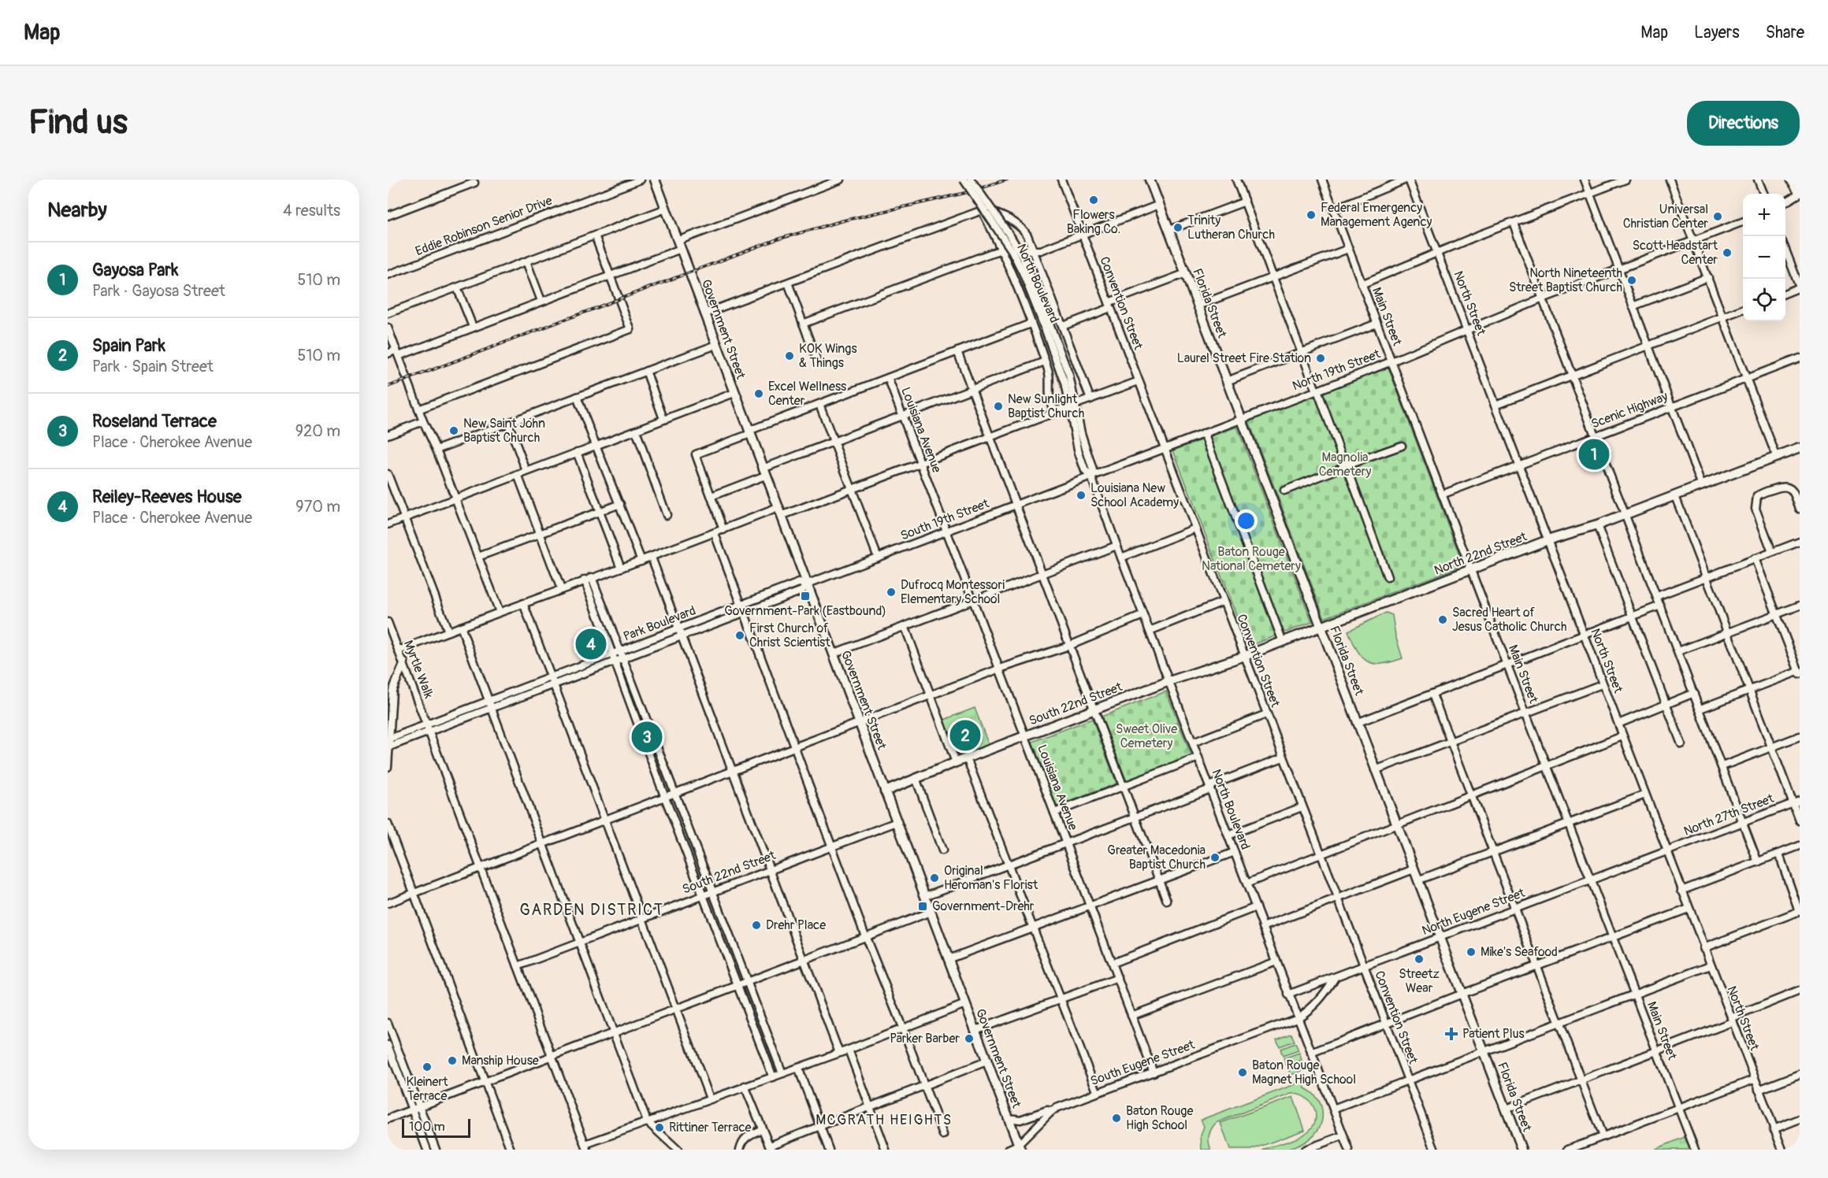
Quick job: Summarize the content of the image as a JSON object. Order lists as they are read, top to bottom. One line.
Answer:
{"streets":{"main road":["Florida Street","Government Street","North 22nd Street","South 22nd Street"],"street":["Eddie Robinson Senior Drive","North Boulevard","Convention Street","North Street","Main Street","North 19th Street","Scenic Highway","Louisiana Avenue","South 19th Street","Park Boulevard","Myrtle Walk","North 27th Street","North Eugene Street","South Eugene Street"]},"crossings":[["North Boulevard","North 19th Street"],["North Boulevard","South 19th Street"],["North Boulevard","North 22nd Street"],["North Boulevard","South 22nd Street"],["North Boulevard","North Eugene Street"],["North Boulevard","South Eugene Street"],["Convention Street","North 19th Street"],["Convention Street","North 22nd Street"],["Convention Street","North Eugene Street"],["Florida Street","North 19th Street"],["Florida Street","North 22nd Street"],["Florida Street","North Eugene Street"],["North Street","North 19th Street"],["North Street","Scenic Highway"],["North Street","North 22nd Street"],["North Street","North 27th Street"],["North Street","North Eugene Street"],["Main Street","North 19th Street"],["Main Street","Scenic Highway"],["Main Street","North 22nd Street"],["Main Street","North Eugene Street"],["Government Street","South 19th Street"],["Government Street","Park Boulevard"],["Government Street","South 22nd Street"],["Government Street","South Eugene Street"],["North 19th Street","South 19th Street"],["Louisiana Avenue","South 19th Street"],["Louisiana Avenue","South 22nd Street"],["Louisiana Avenue","South Eugene Street"],["South 19th Street","Park Boulevard"],["North 22nd Street","South 22nd Street"],["Park Boulevard","Myrtle Walk"],["Myrtle Walk","South 22nd Street"],["North 27th Street","North Eugene Street"],["North Eugene Street","South Eugene Street"]],"districts":["GARDEN DISTRICT","MCGRATH HEIGHTS"],"parks":["Magnolia Cemetery","Baton Rouge National Cemetery","Sweet Olive Cemetery"],"places":{"other":["Flowers Baking Co.","Federal Emergency Management Agency","Universal Christian Center","Trinity Lutheran Church","Scott Headstart Center","North Nineteenth Street Baptist Church","KOK Wings & Things","Laurel Street Fire Station","Excel Wellness Center","New Sunlight Baptist Church","New Saint John Baptist Church","Louisiana New School Academy","Dufrocq Montessori Elementary School","Sacred Heart of Jesus Catholic Church","First Church of Christ Scientist","Greater Macedonia Baptist Church","Original Heroman's Florist","Drehr Place","Mike's Seafood","Streetz Wear","Parker Barber","Manship House","Kleinert Terrace","Baton Rouge Magnet High School","Baton Rouge High School","Rittiner Terrace"],"transit":["Government-Park (Eastbound)","Government-Drehr"],"health":["Patient Plus"]},"scale_bar":"100 m","page":{"header":"Map","nav":["Map","Layers","Share"],"buttons":"Directions","title":"Find us","heading":["Nearby","4 results"],"map_buttons":["+","−"],"list":[{"mark":"1","name":"Gayosa Park","note":"Park · Gayosa Street","value":"510 m"},{"mark":"2","name":"Spain Park","note":"Park · Spain Street","value":"510 m"},{"mark":"3","name":"Roseland Terrace","note":"Place · Cherokee Avenue","value":"920 m"},{"mark":"4","name":"Reiley-Reeves House","note":"Place · Cherokee Avenue","value":"970 m"}],"pins":["1","4","2","3"],"scale":"100 m"}}
